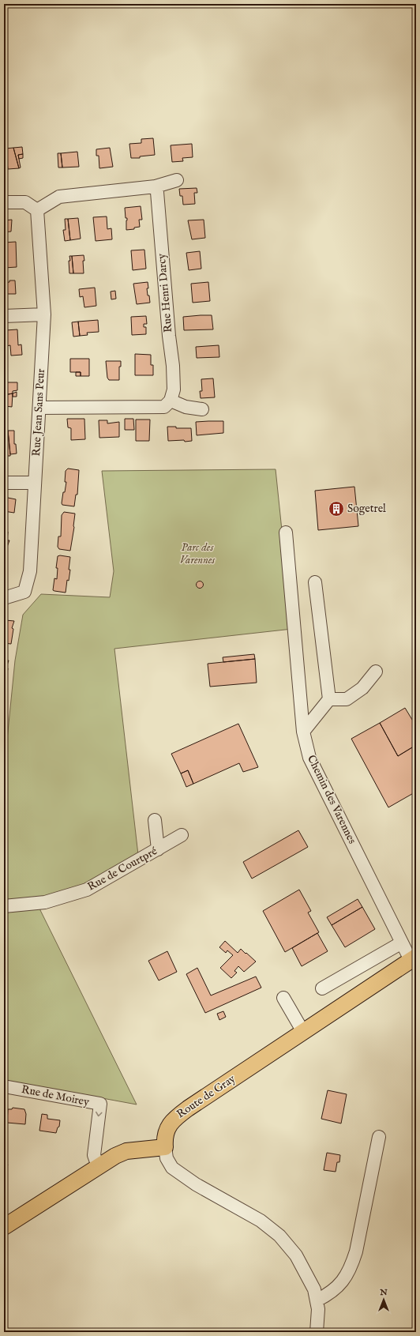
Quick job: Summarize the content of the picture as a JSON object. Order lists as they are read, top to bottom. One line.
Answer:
{"streets":{"main road":["Route de Gray"],"street":["Rue Henri Darcy","Rue Jean Sans Peur","Chemin des Varennes","Rue de Courtpré","Rue de Moirey"]},"crossings":[["Chemin des Varennes","Route de Gray"]],"parks":["Parc des Varennes"],"places":{"building":["Sogetrel"]},"north":"top"}
